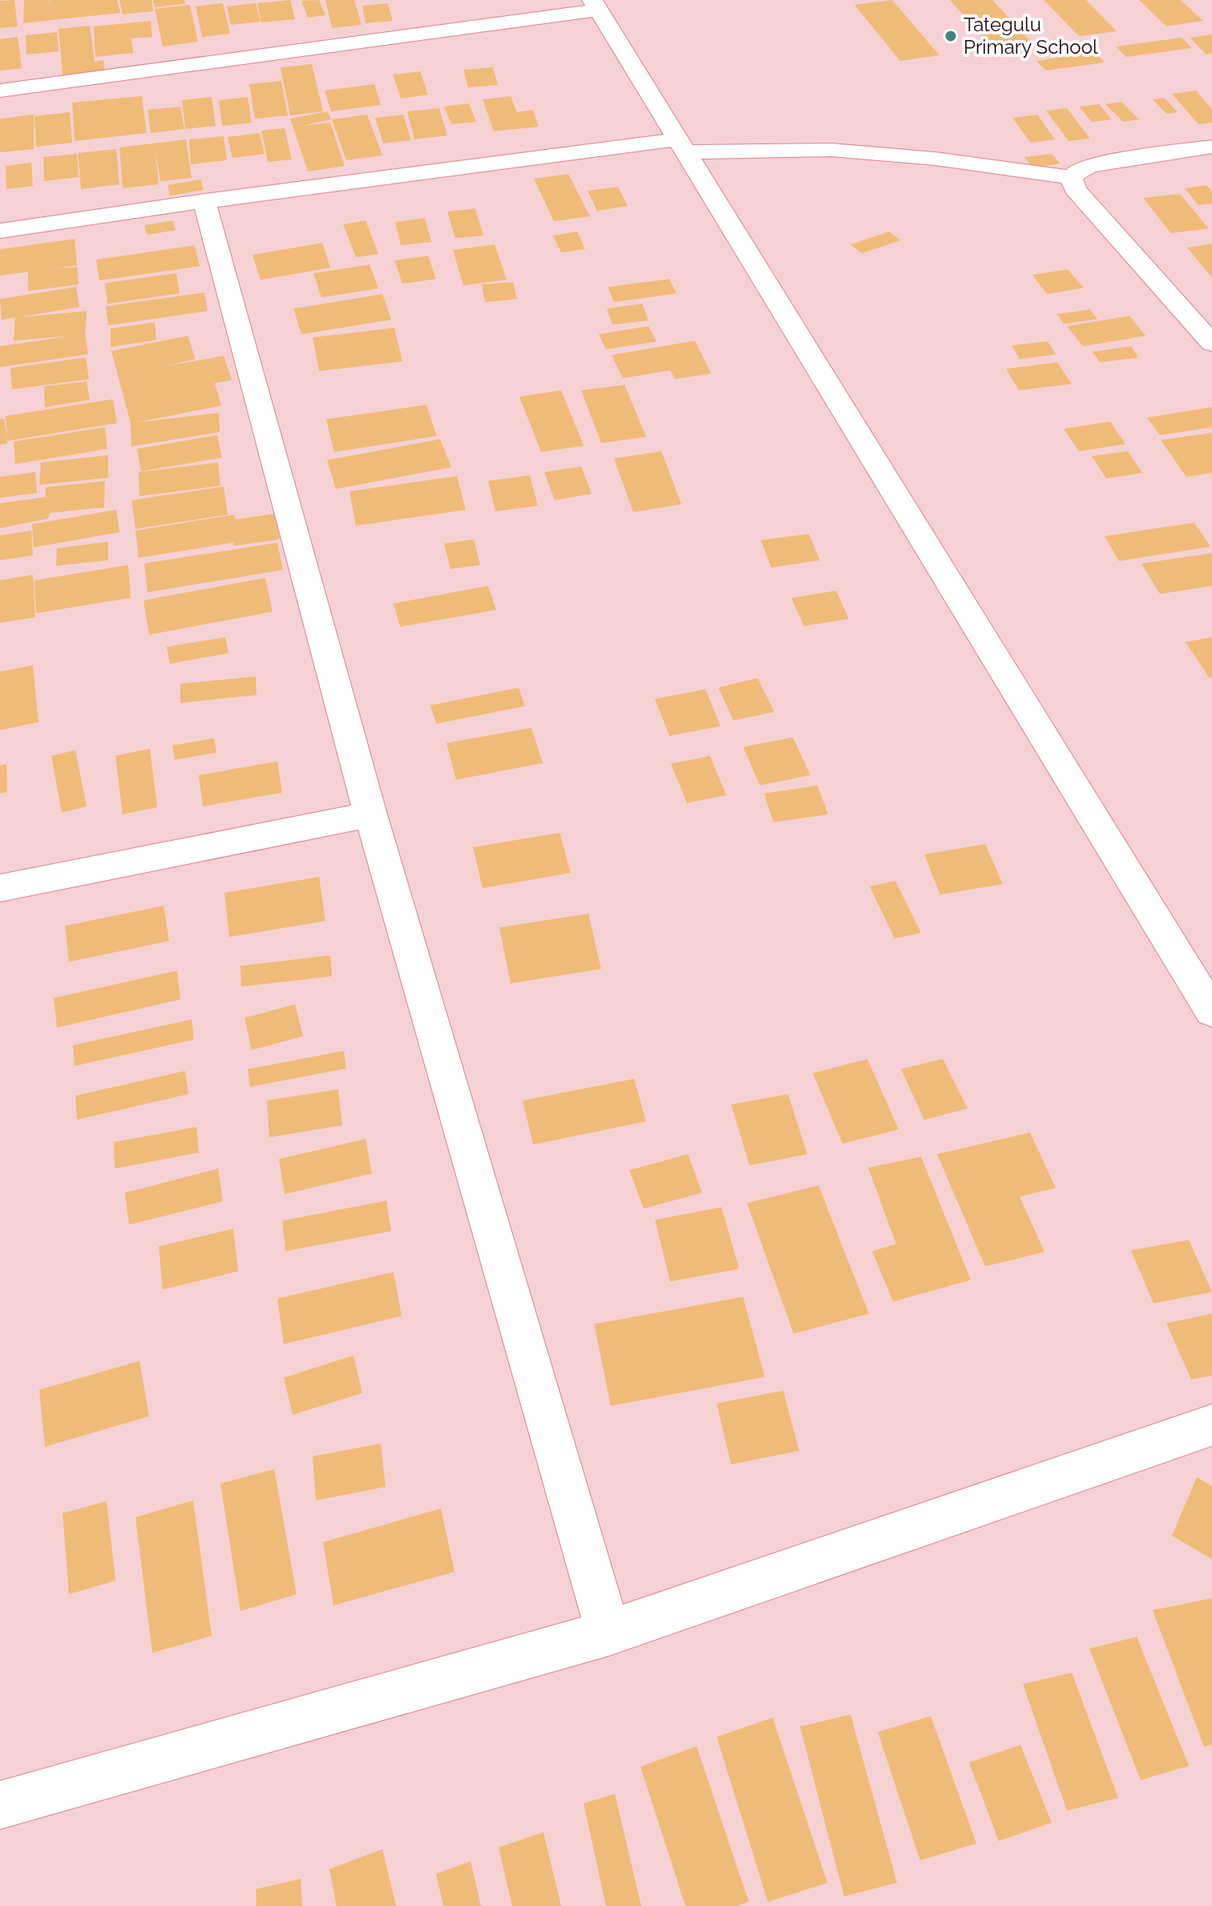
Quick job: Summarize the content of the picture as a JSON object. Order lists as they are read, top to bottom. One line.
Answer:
{"places":["Tategulu Primary School"]}
